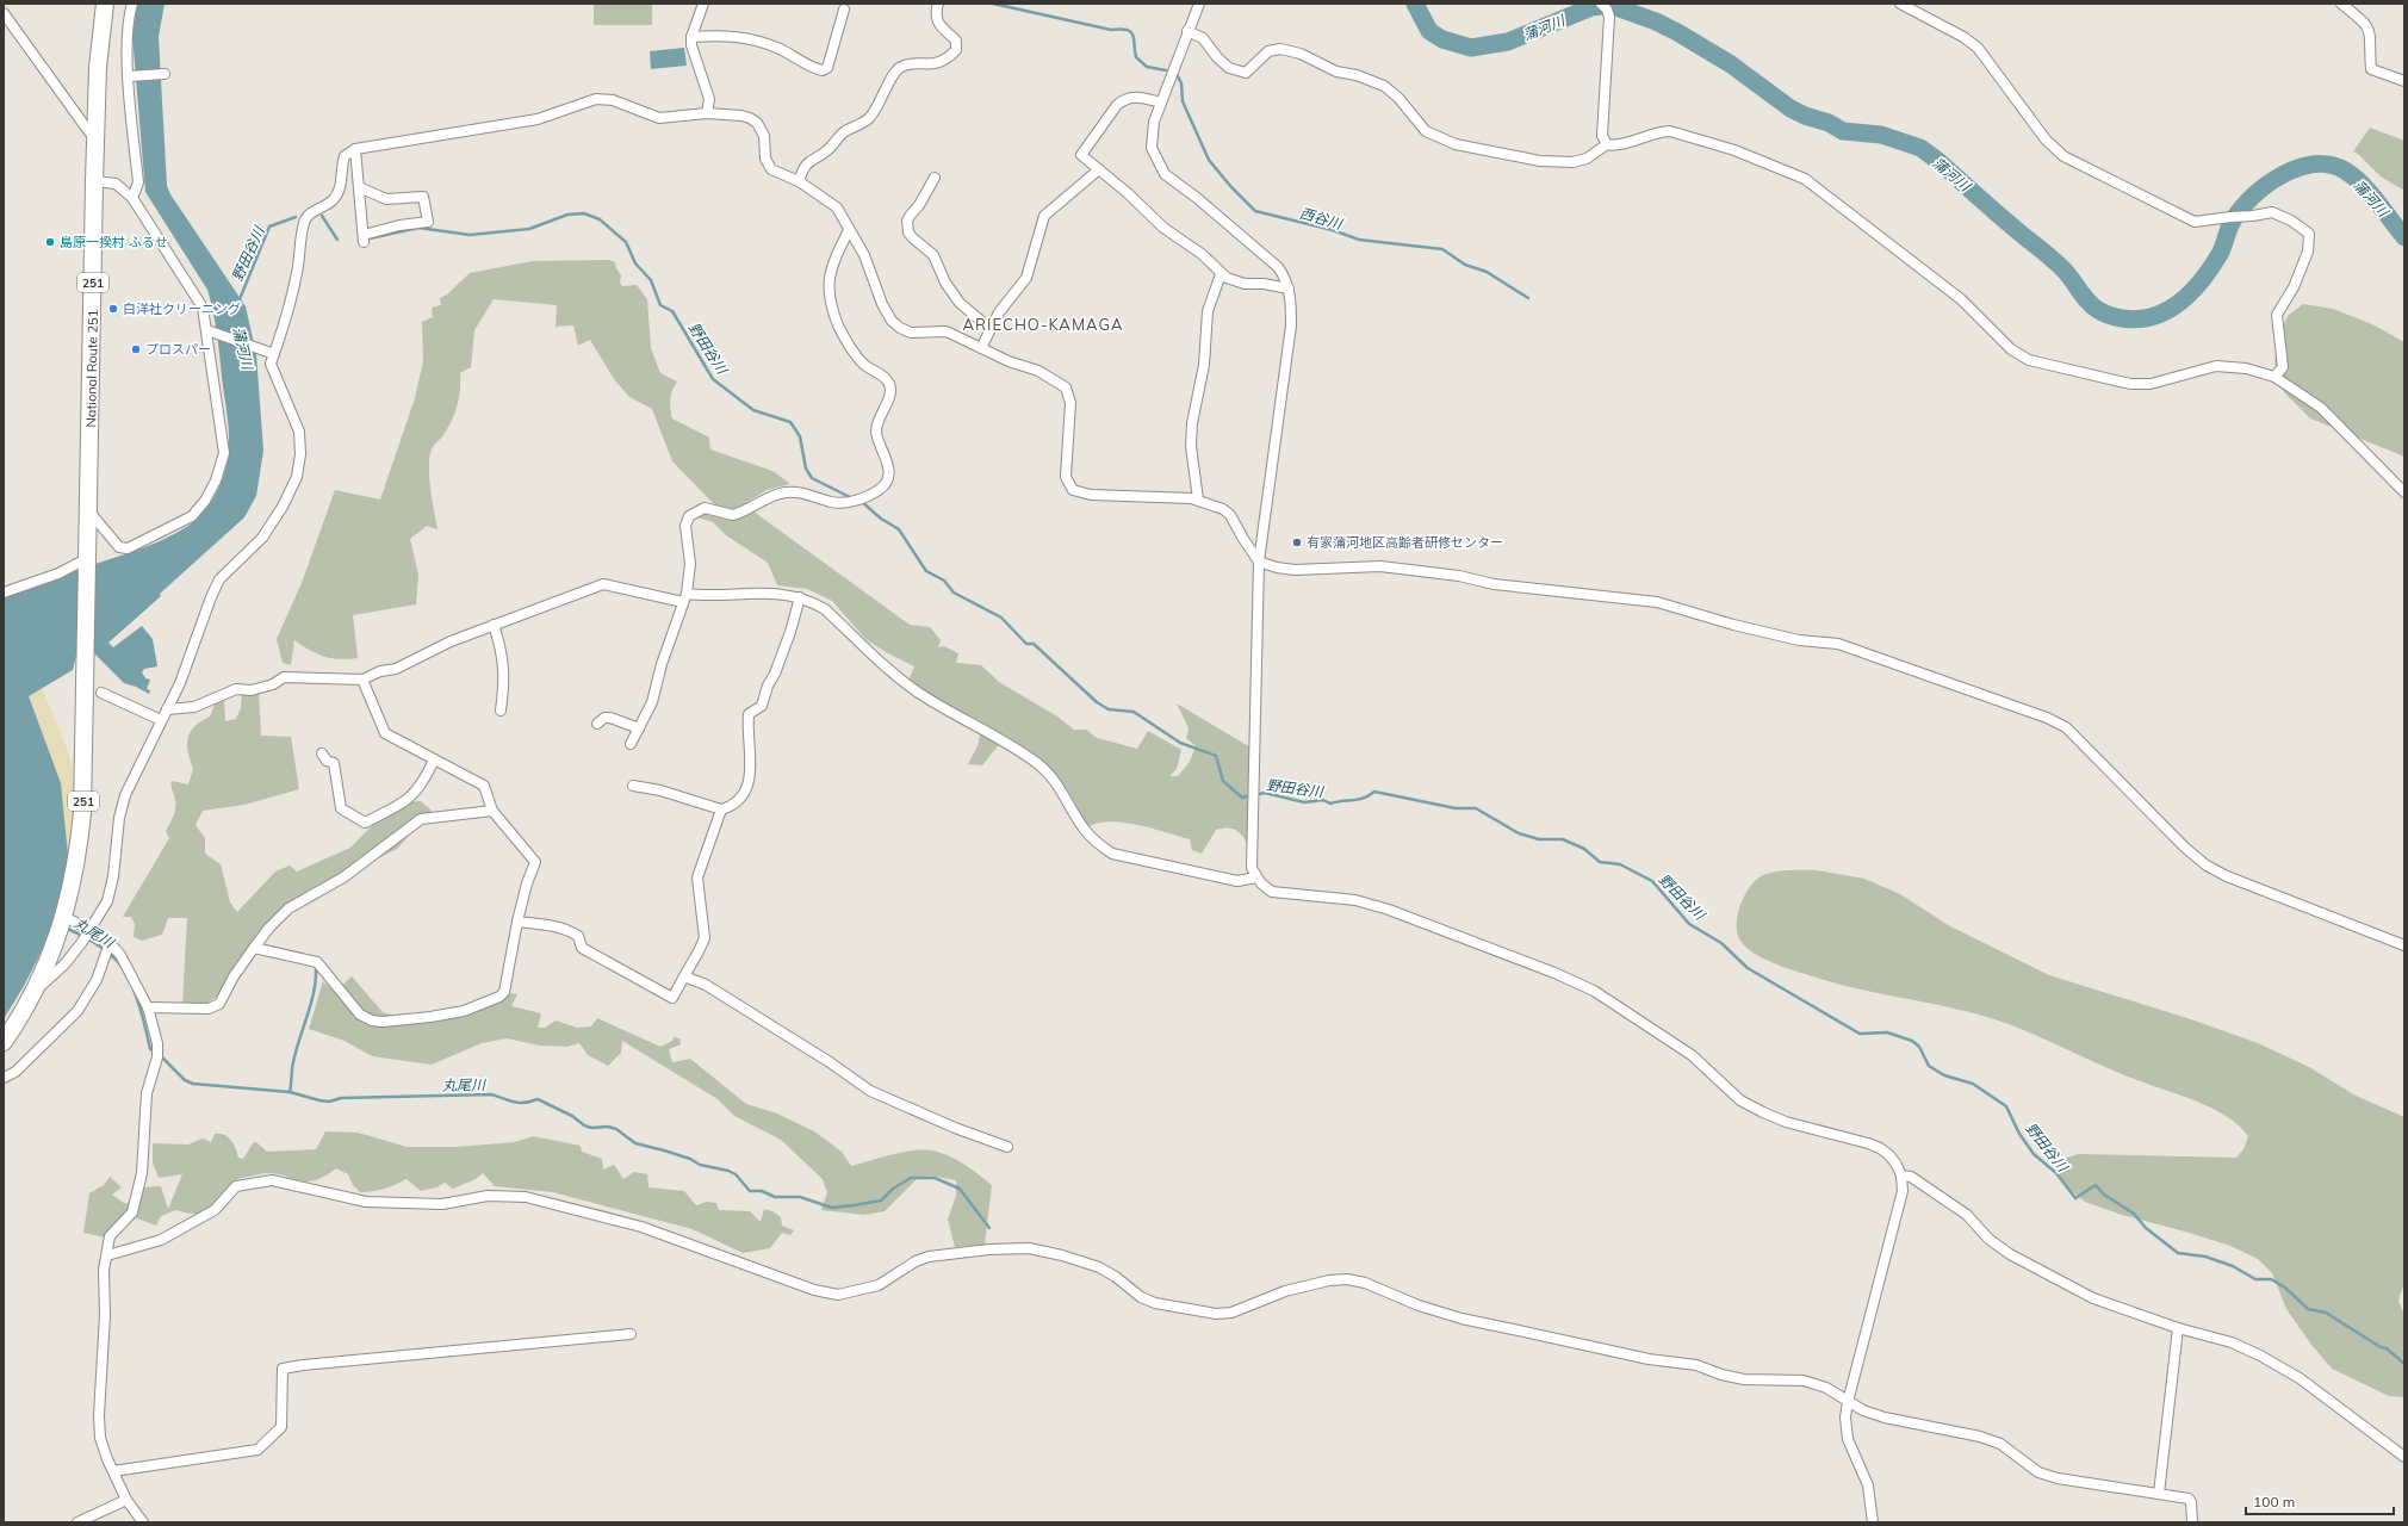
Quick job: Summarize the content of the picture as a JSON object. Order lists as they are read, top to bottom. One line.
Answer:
{"streets":{"highway":["251","National Route 251"]},"crossings":[["251","National Route 251"]],"districts":["ARIECHO-KAMAGA"],"water":["蒲河川","西谷川","野田谷川","丸尾川"],"places":["島原一揆村 ふるせ","白洋社クリーニング","プロスパー","有家蒲河地区高齢者研修センター"],"scale_bar":"100 m"}
